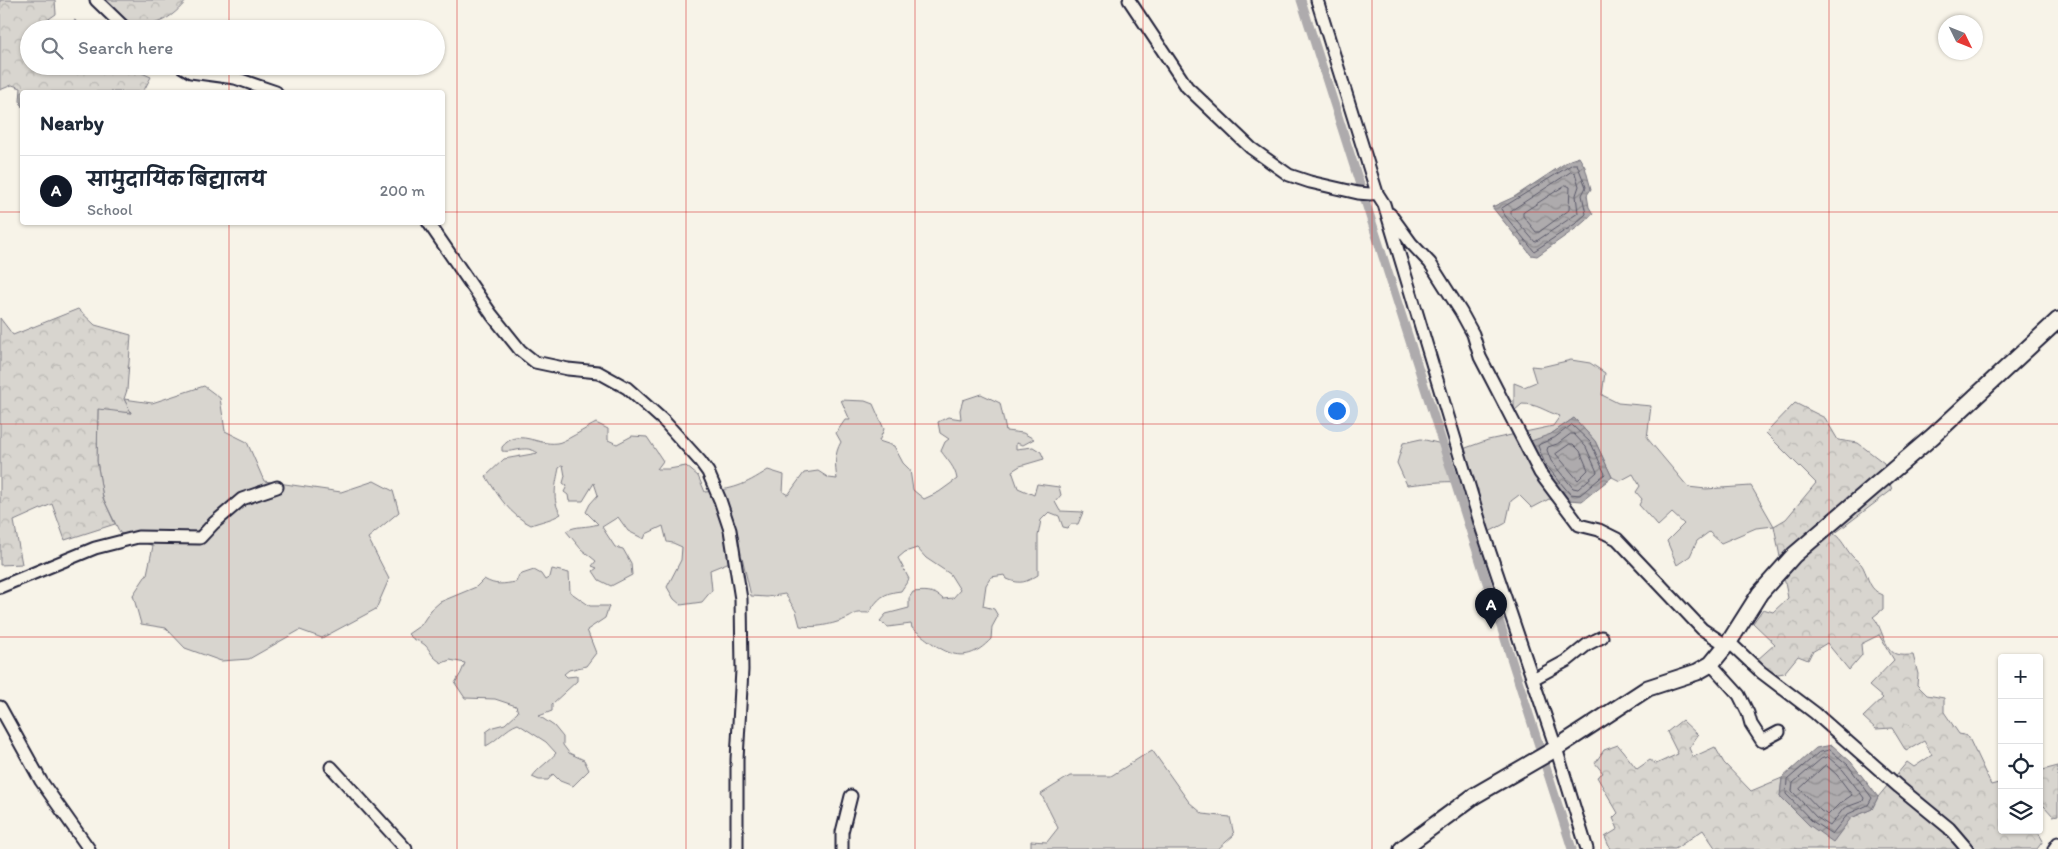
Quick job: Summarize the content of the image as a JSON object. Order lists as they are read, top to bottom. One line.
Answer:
{"north":"bottom right","page":{"search":"Search here","heading":"Nearby","list":[{"mark":"A","name":"सामुदायिक बिद्यालय","note":"School","value":"200 m"}],"pins":"A","map_buttons":["+","−"]}}
